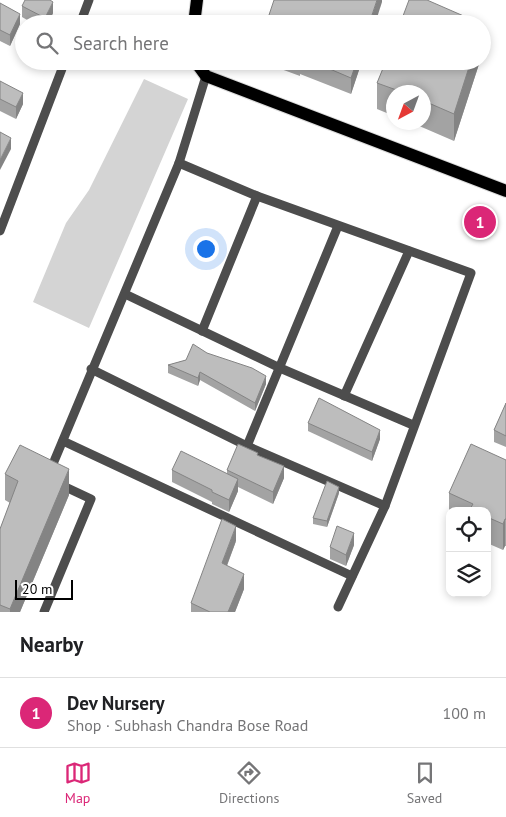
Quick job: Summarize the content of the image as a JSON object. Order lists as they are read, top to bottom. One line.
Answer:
{"scale_bar":"20 m","north":"bottom left","page":{"search":"Search here","pins":"1","scale":"20 m","heading":"Nearby","list":[{"mark":"1","name":"Dev Nursery","note":"Shop · Subhash Chandra Bose Road","value":"100 m"}],"nav":["Map","Directions","Saved"]}}
